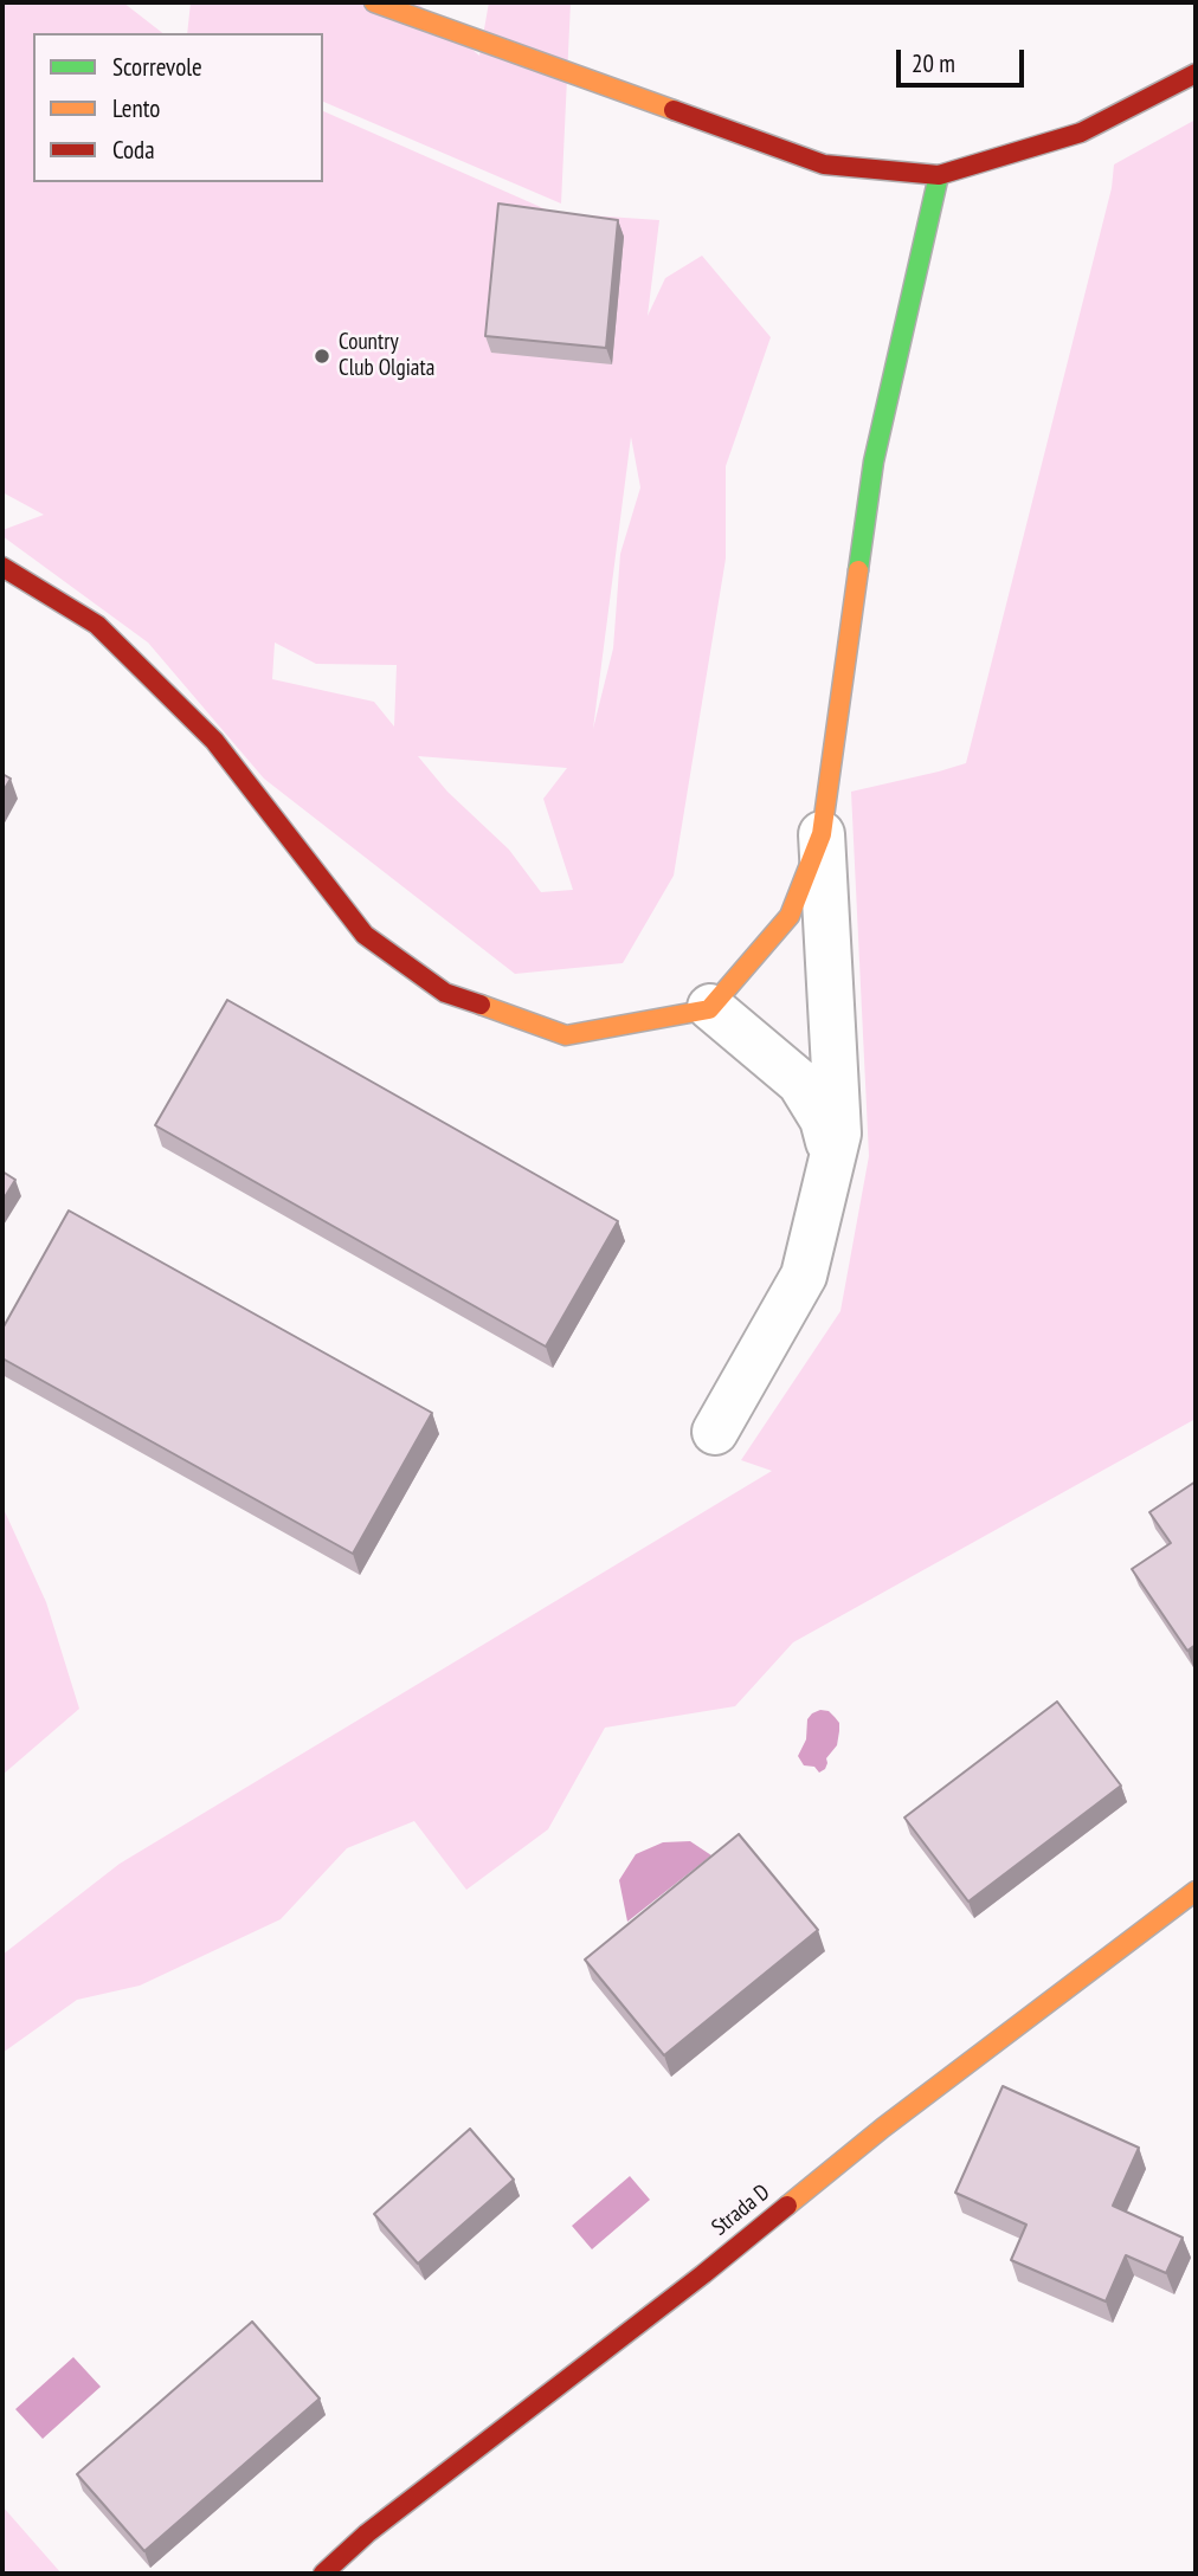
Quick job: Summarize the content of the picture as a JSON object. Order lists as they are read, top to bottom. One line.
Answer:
{"streets":{"street":["Strada D"]},"places":["Country Club Olgiata"],"legend":["Scorrevole","Lento","Coda"],"scale_bar":"20 m"}
